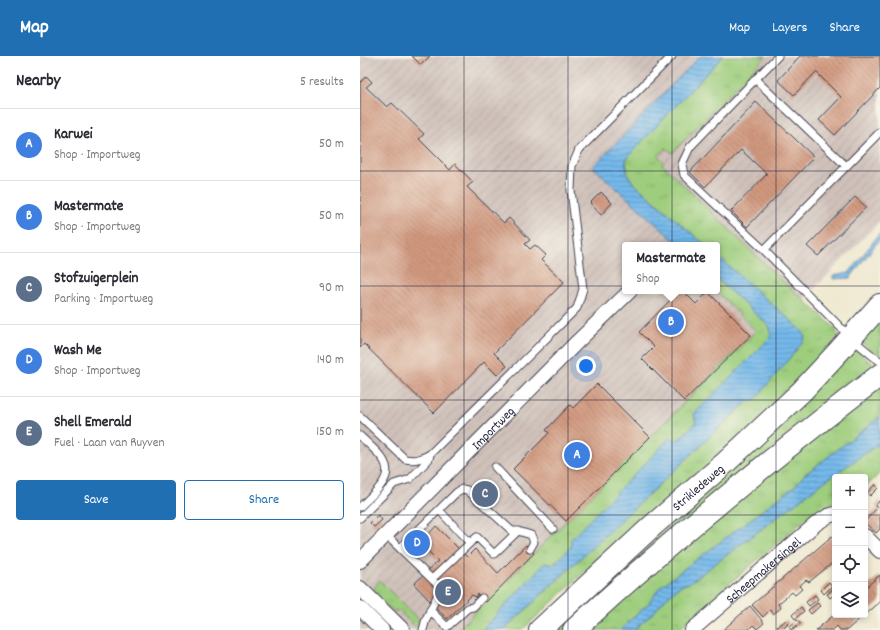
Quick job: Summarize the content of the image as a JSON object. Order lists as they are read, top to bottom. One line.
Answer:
{"streets":{"main road":["Strikledeweg"],"street":["Importweg","Scheepmakersingel"]},"page":{"header":"Map","nav":["Map","Layers","Share"],"heading":["Nearby","5 results"],"list":[{"mark":"A","name":"Karwei","note":"Shop · Importweg","value":"50 m"},{"mark":"B","name":"Mastermate","note":"Shop · Importweg","value":"50 m"},{"mark":"C","name":"Stofzuigerplein","note":"Parking · Importweg","value":"90 m"},{"mark":"D","name":"Wash Me","note":"Shop · Importweg","value":"140 m"},{"mark":"E","name":"Shell Emerald","note":"Fuel · Laan van Ruyven","value":"150 m"}],"popup":["Mastermate","Shop"],"pins":["B","A","C","D","E"],"buttons":["Save","Share"],"map_buttons":["+","−"]}}
